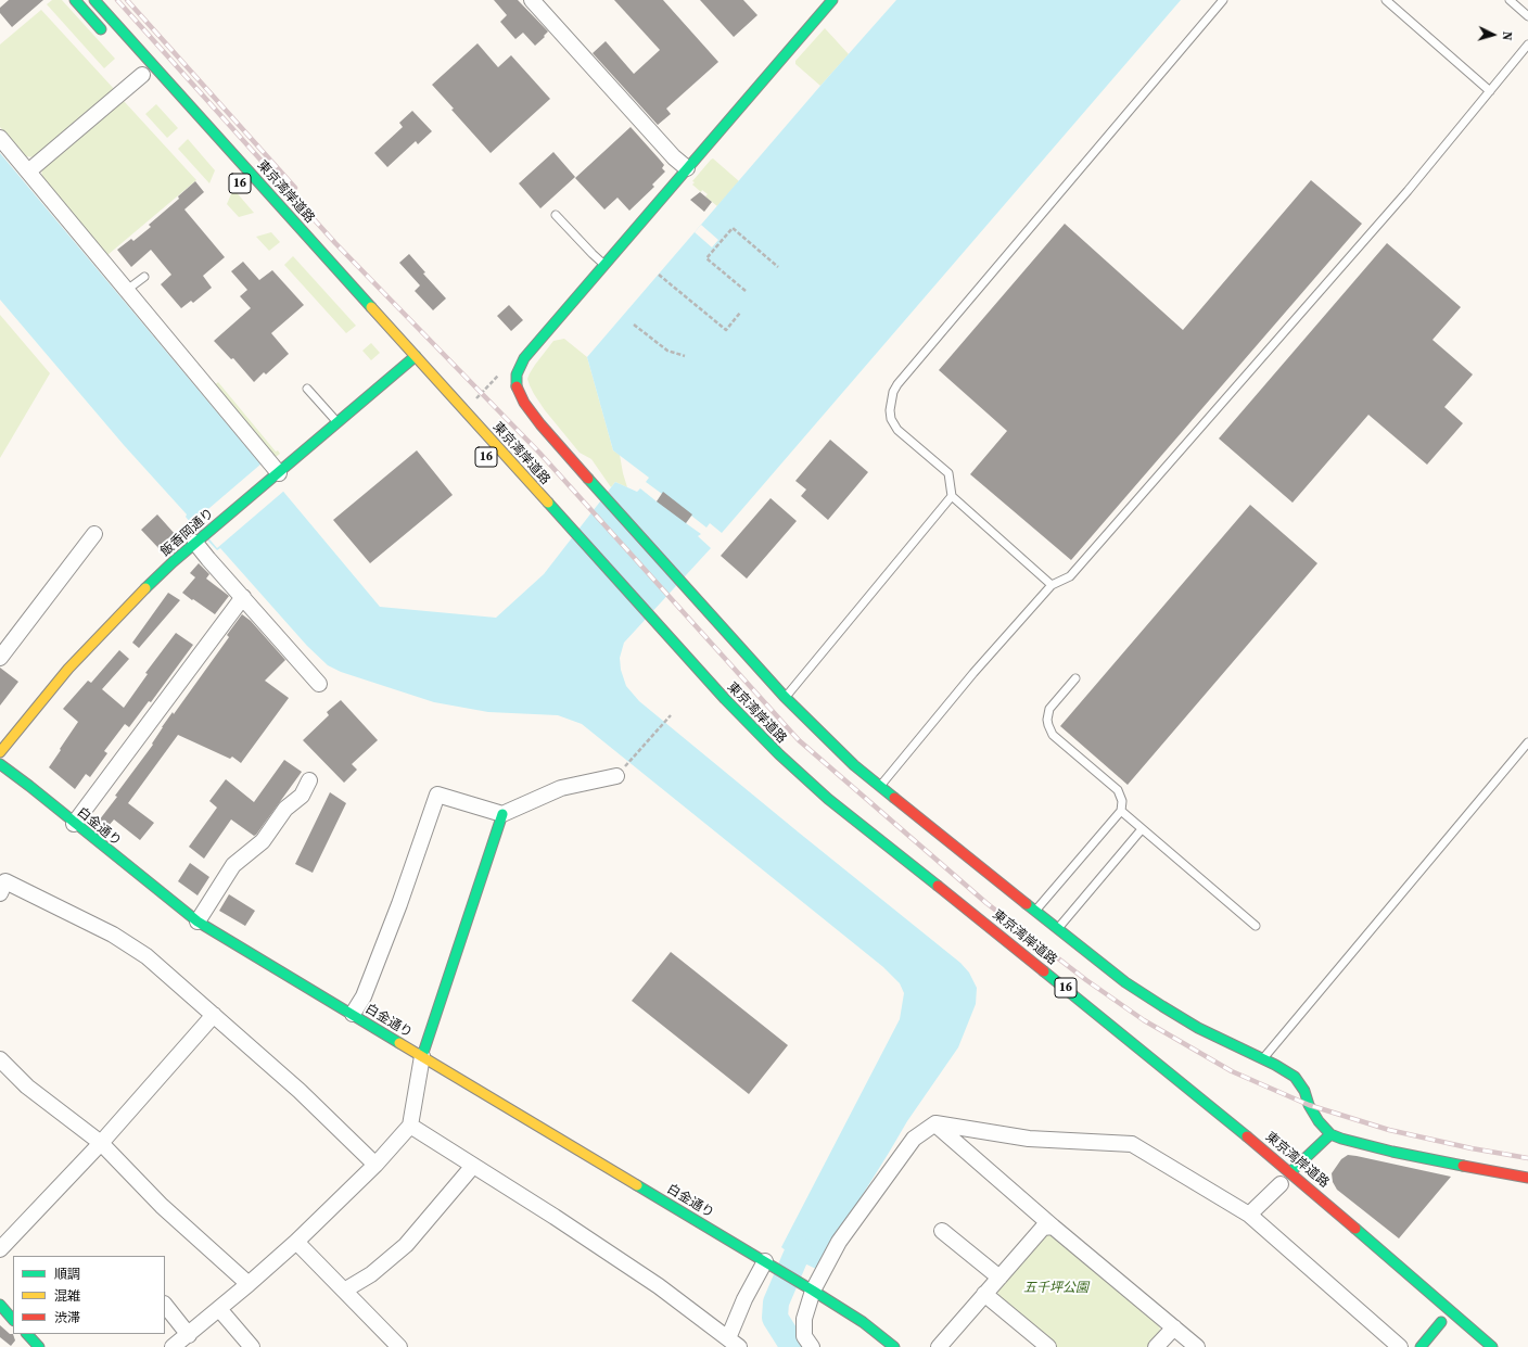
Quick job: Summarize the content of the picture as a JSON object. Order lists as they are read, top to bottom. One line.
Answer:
{"streets":{"main road":["16","東京湾岸道路","飯香岡通り","白金通り"]},"crossings":[["東京湾岸道路","飯香岡通り"]],"parks":["五千坪公園"],"legend":["順調","混雑","渋滞"],"north":"right"}
